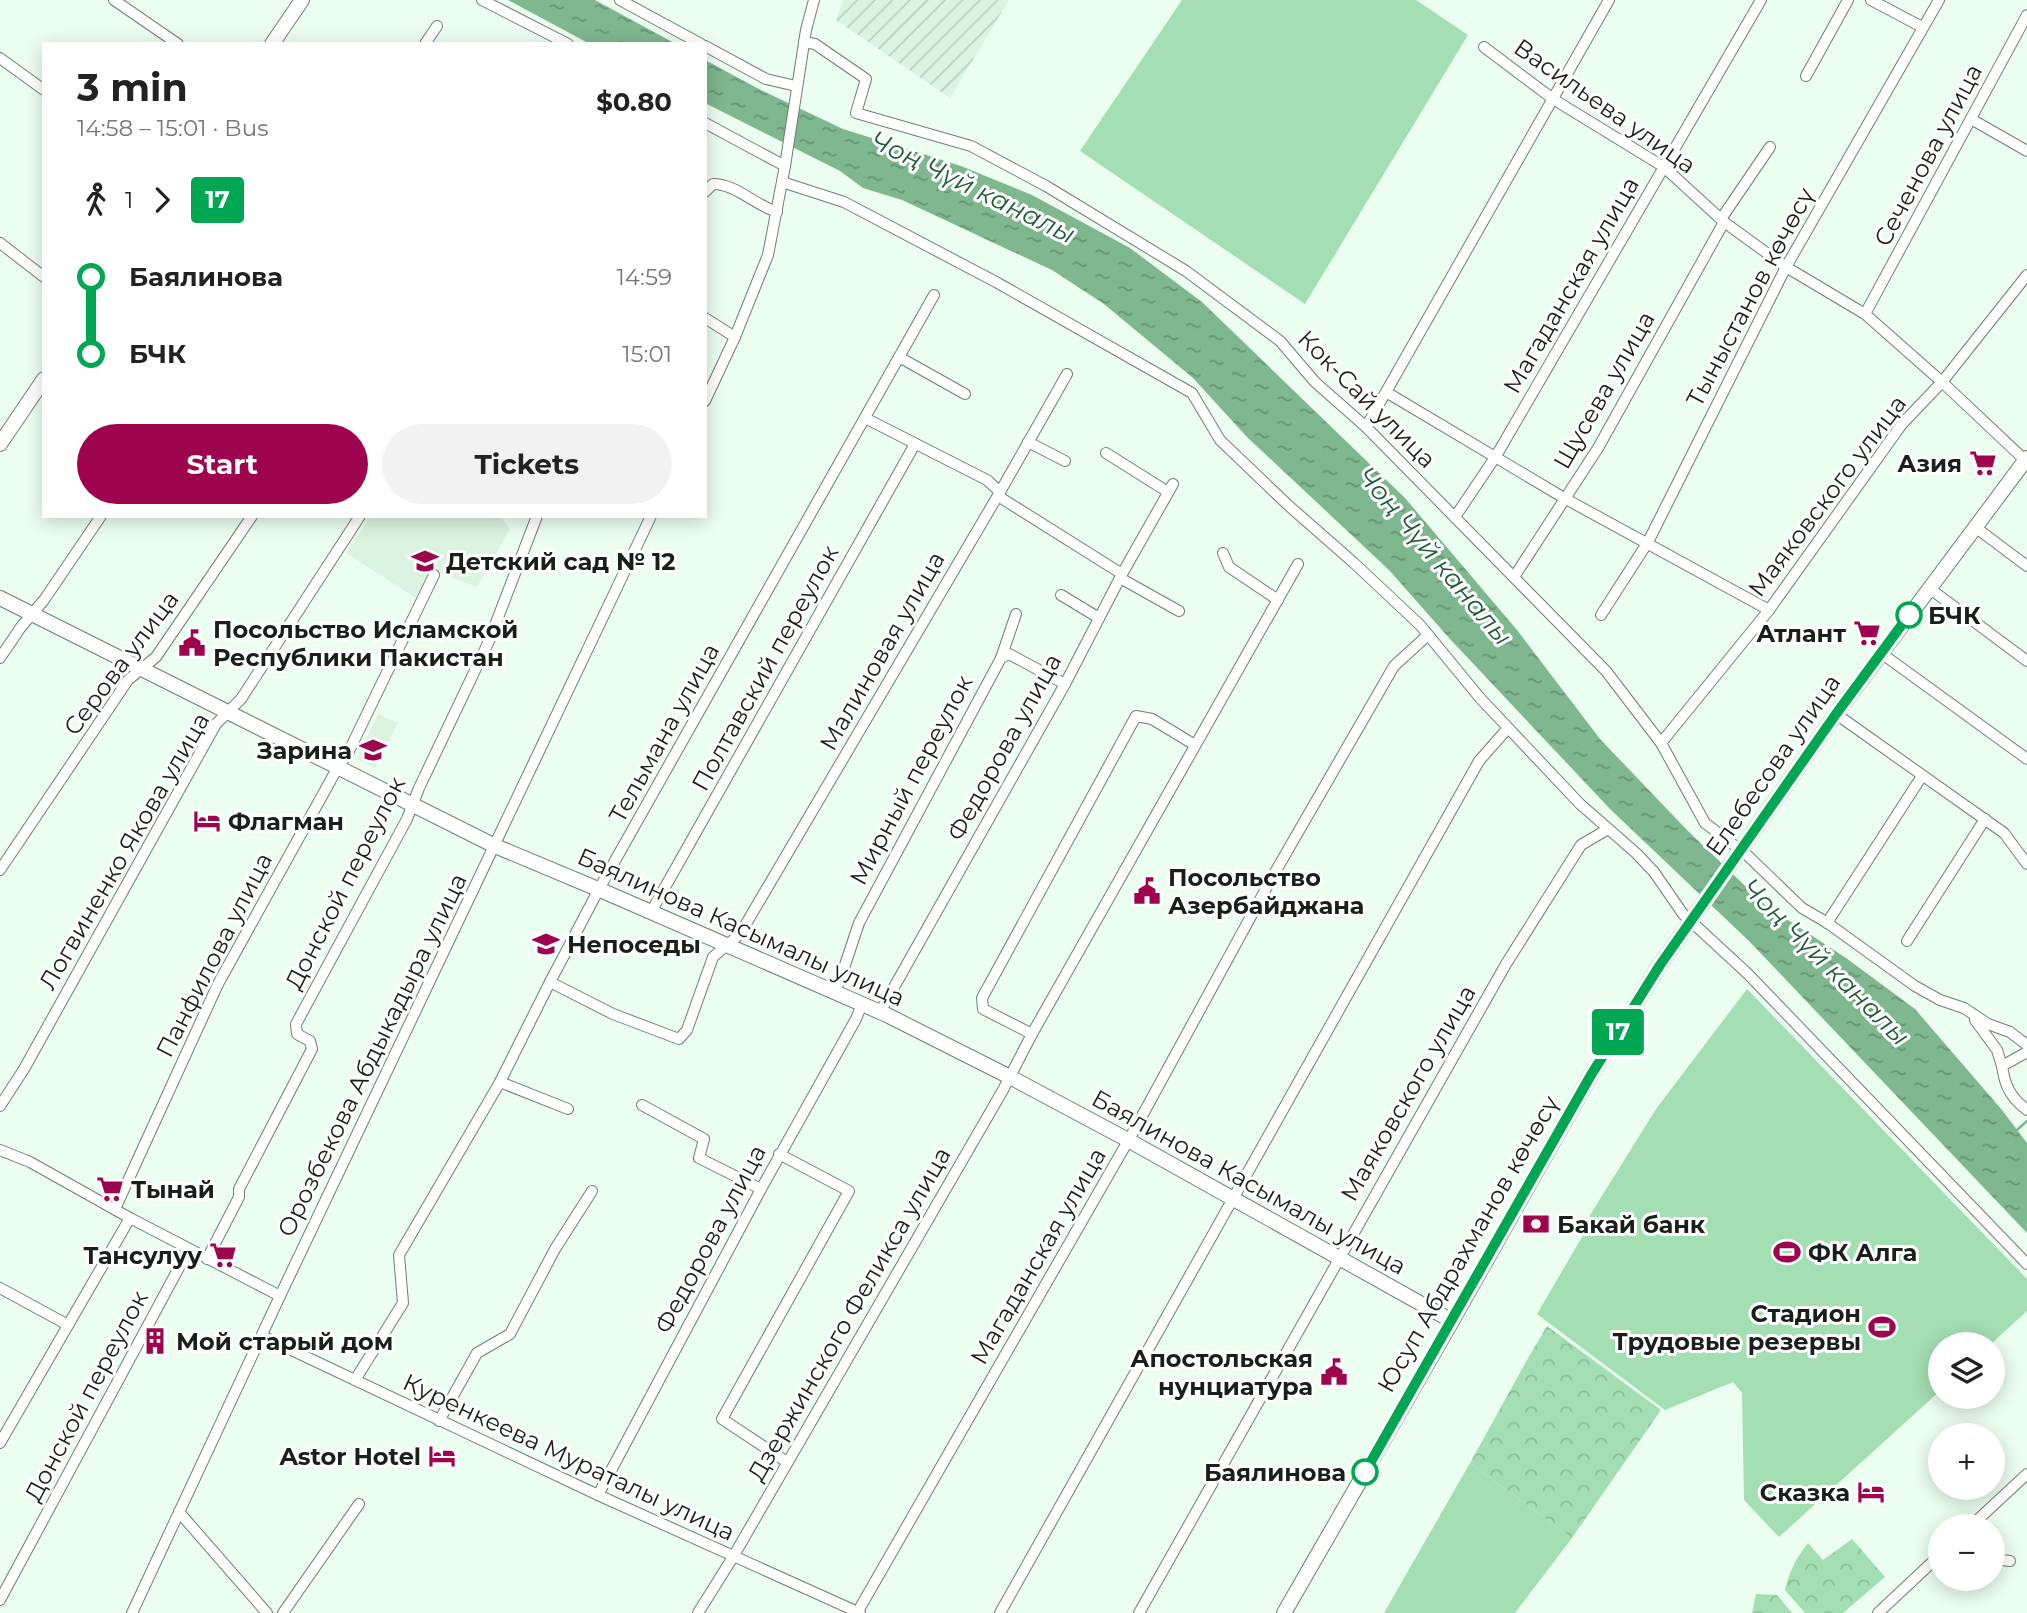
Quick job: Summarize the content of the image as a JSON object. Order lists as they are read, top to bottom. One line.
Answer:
{"streets":{"main road":["Елебесова улица","Баялинова Касымалы улица","Юсуп Абдрахманов көчөсү"],"street":["Васильева улица","Сеченова улица","Магаданская улица","Тыныстанов көчөсү","Щусева улица","Кок-Сай улица","Маяковского улица","Малиновая улица","Серова улица","Полтавский переулок","Тельмана улица","Федорова улица","Мирный переулок","Логвиненко Якова улица","Донской переулок","Панфилова улица","Орозбекова Абдыкадыра улица","Дзержинского Феликса улица","Куренкеева Мураталы улица"]},"crossings":[["Васильева улица","Сеченова улица"],["Васильева улица","Магаданская улица"],["Васильева улица","Тыныстанов көчөсү"],["Васильева улица","Щусева улица"],["Васильева улица","Маяковского улица"],["Васильева улица","Елебесова улица"],["Магаданская улица","Кок-Сай улица"],["Магаданская улица","Баялинова Касымалы улица"],["Магаданская улица","Куренкеева Мураталы улица"],["Щусева улица","Кок-Сай улица"],["Кок-Сай улица","Маяковского улица"],["Кок-Сай улица","Елебесова улица"],["Маяковского улица","Баялинова Касымалы улица"],["Малиновая улица","Тельмана улица"],["Малиновая улица","Баялинова Касымалы улица"],["Серова улица","Баялинова Касымалы улица"],["Полтавский переулок","Баялинова Касымалы улица"],["Тельмана улица","Баялинова Касымалы улица"],["Тельмана улица","Куренкеева Мураталы улица"],["Федорова улица","Мирный переулок"],["Федорова улица","Баялинова Касымалы улица"],["Федорова улица","Куренкеева Мураталы улица"],["Елебесова улица","Юсуп Абдрахманов көчөсү"],["Мирный переулок","Баялинова Касымалы улица"],["Логвиненко Якова улица","Баялинова Касымалы улица"],["Донской переулок","Баялинова Касымалы улица"],["Баялинова Касымалы улица","Панфилова улица"],["Баялинова Касымалы улица","Орозбекова Абдыкадыра улица"],["Баялинова Касымалы улица","Юсуп Абдрахманов көчөсү"],["Баялинова Касымалы улица","Дзержинского Феликса улица"],["Орозбекова Абдыкадыра улица","Куренкеева Мураталы улица"],["Дзержинского Феликса улица","Куренкеева Мураталы улица"]],"water":["Чоң Чүй каналы"],"places":{"supermarket":["Азия","Атлант","Тынай","Тансулуу"],"school or university":["Детский сад № 12","Зарина","Непоседы"],"other":["БЧК","Баялинова"],"public building":["Посольство Исламской Республики Пакистан","Посольство Азербайджана","Апостольская нунциатура"],"hotel":["Флагман","Astor Hotel","Сказка"],"bank":["Бакай банк"],"sports":["ФК Алга","Стадион Трудовые резервы"],"building":["Мой старый дом"]},"lines":["bus line 17"],"page":{"on_map":"17","heading":["3 min","14:58 – 15:01 · Bus","$0.80"],"legs":["1","17"],"list":[{"name":"Баялинова","value":"14:59"},{"name":"БЧК","value":"15:01"}],"buttons":["Start","Tickets"],"map_buttons":["+","−"]}}
